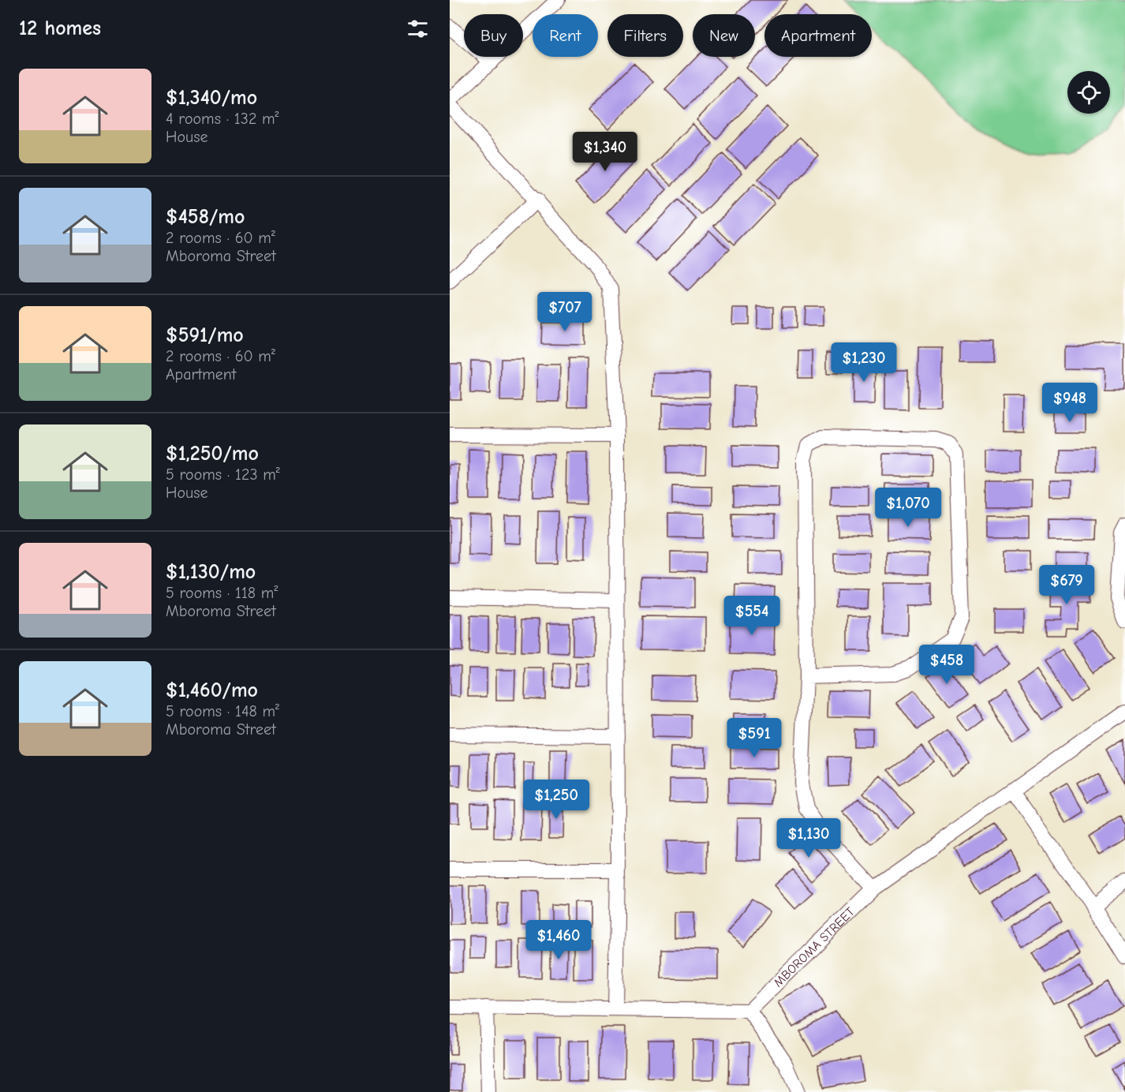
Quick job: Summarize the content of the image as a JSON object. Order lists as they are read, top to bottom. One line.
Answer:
{"streets":{"street":["MBOROMA STREET"]},"page":{"heading":"12 homes","chip":["Buy","Rent","Filters","New","Apartment"],"list":[{"name":"$1,340/mo","note":"4 rooms · 132 m² · House"},{"name":"$458/mo","note":"2 rooms · 60 m² · Mboroma Street"},{"name":"$591/mo","note":"2 rooms · 60 m² · Apartment"},{"name":"$1,250/mo","note":"5 rooms · 123 m² · House"},{"name":"$1,130/mo","note":"5 rooms · 118 m² · Mboroma Street"},{"name":"$1,460/mo","note":"5 rooms · 148 m² · Mboroma Street"}],"price":["$1,340","$707","$1,230","$948","$1,070","$679","$554","$458","$591","$1,250","$1,130","$1,460"]}}
